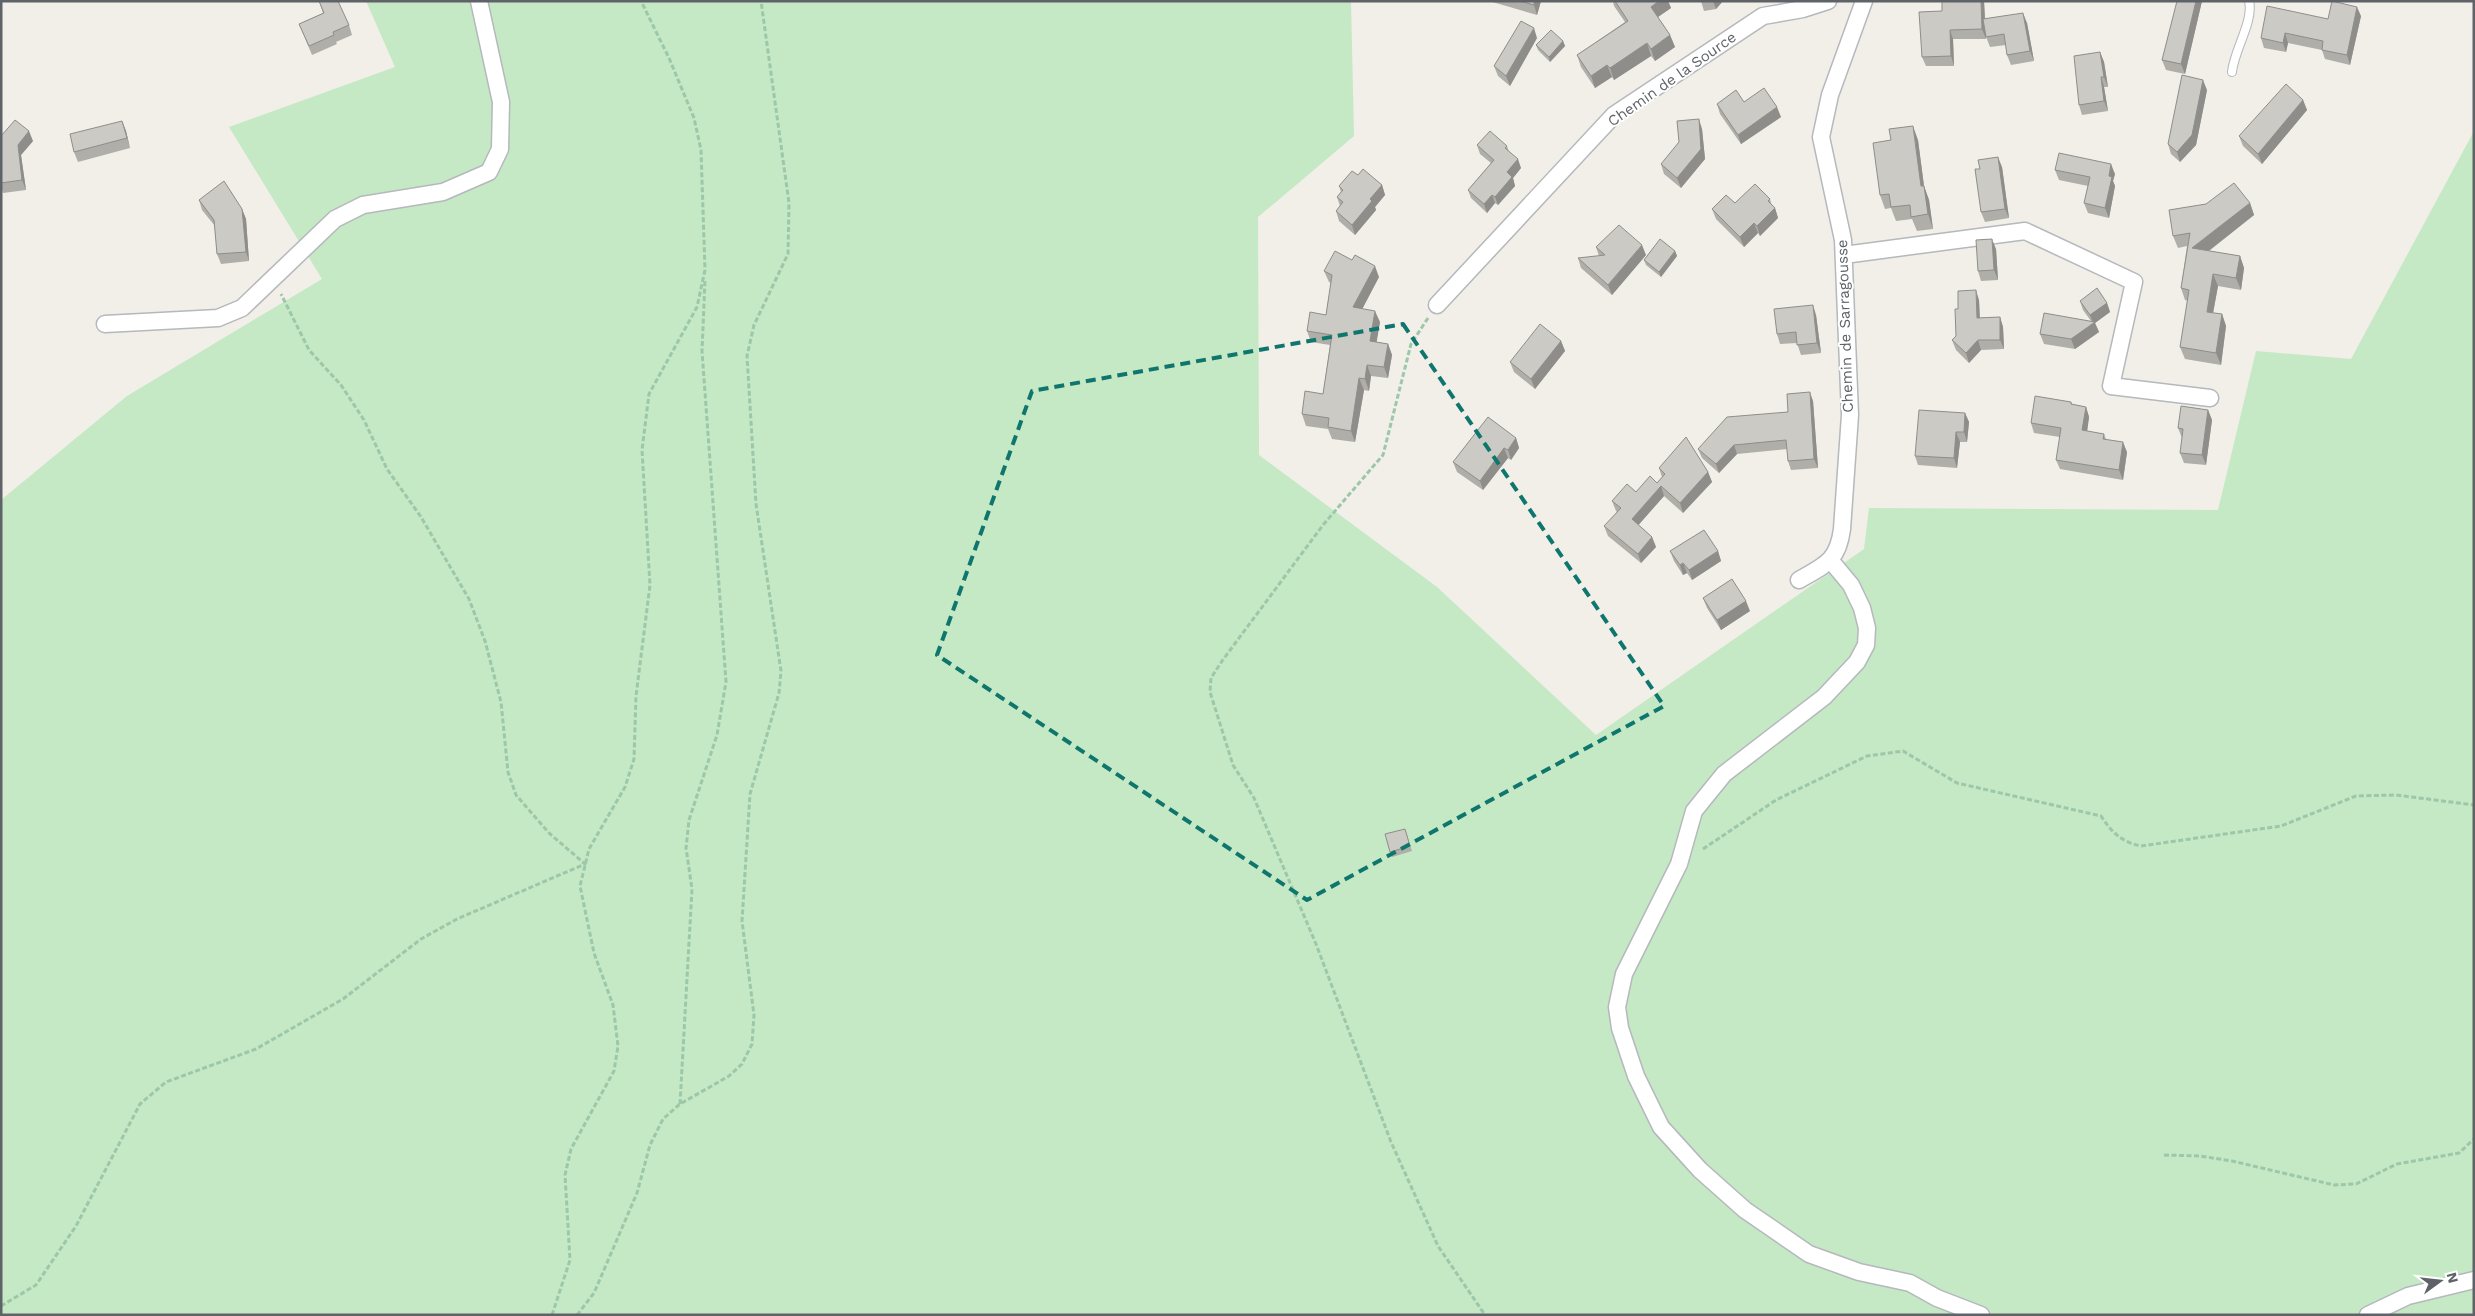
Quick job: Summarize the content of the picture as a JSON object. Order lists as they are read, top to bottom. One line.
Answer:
{"streets":{"street":["Chemin de la Source","Chemin de Sarragousse"]},"north":"right"}
